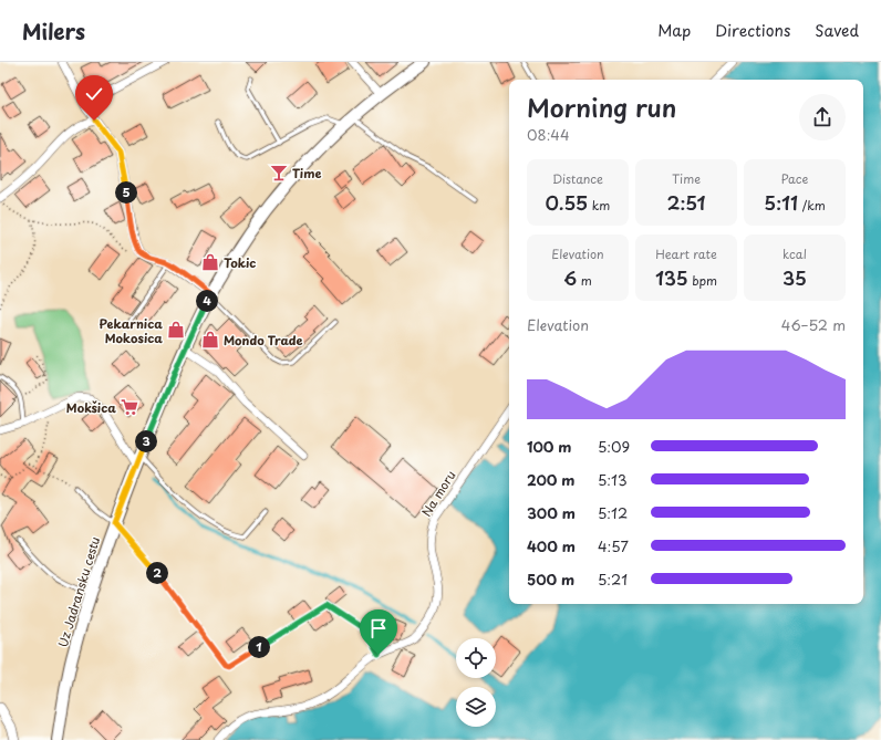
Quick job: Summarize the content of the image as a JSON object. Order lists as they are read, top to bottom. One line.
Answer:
{"streets":{"main road":["Uz Jadransku cestu"],"street":["Na moru"]},"places":{"bar":["Time"],"shop":["Tokic","Pekarnica Mokosica","Mondo Trade"],"supermarket":["Mokšica"]},"page":{"header":"Milers","nav":["Map","Directions","Saved"],"heading":["Morning run","08:44"],"stats":[["Distance","0.55 km"],["Time","2:51"],["Pace","5:11 /km"],["Elevation","6 m"],["Heart rate","135 bpm"],["kcal","35"]],"pins":["5","4","3","2","1"],"chart":["Elevation","46–52 m"],"list":[{"name":"100 m","note":"5:09"},{"name":"200 m","note":"5:13"},{"name":"300 m","note":"5:12"},{"name":"400 m","note":"4:57"},{"name":"500 m","note":"5:21"}]}}
